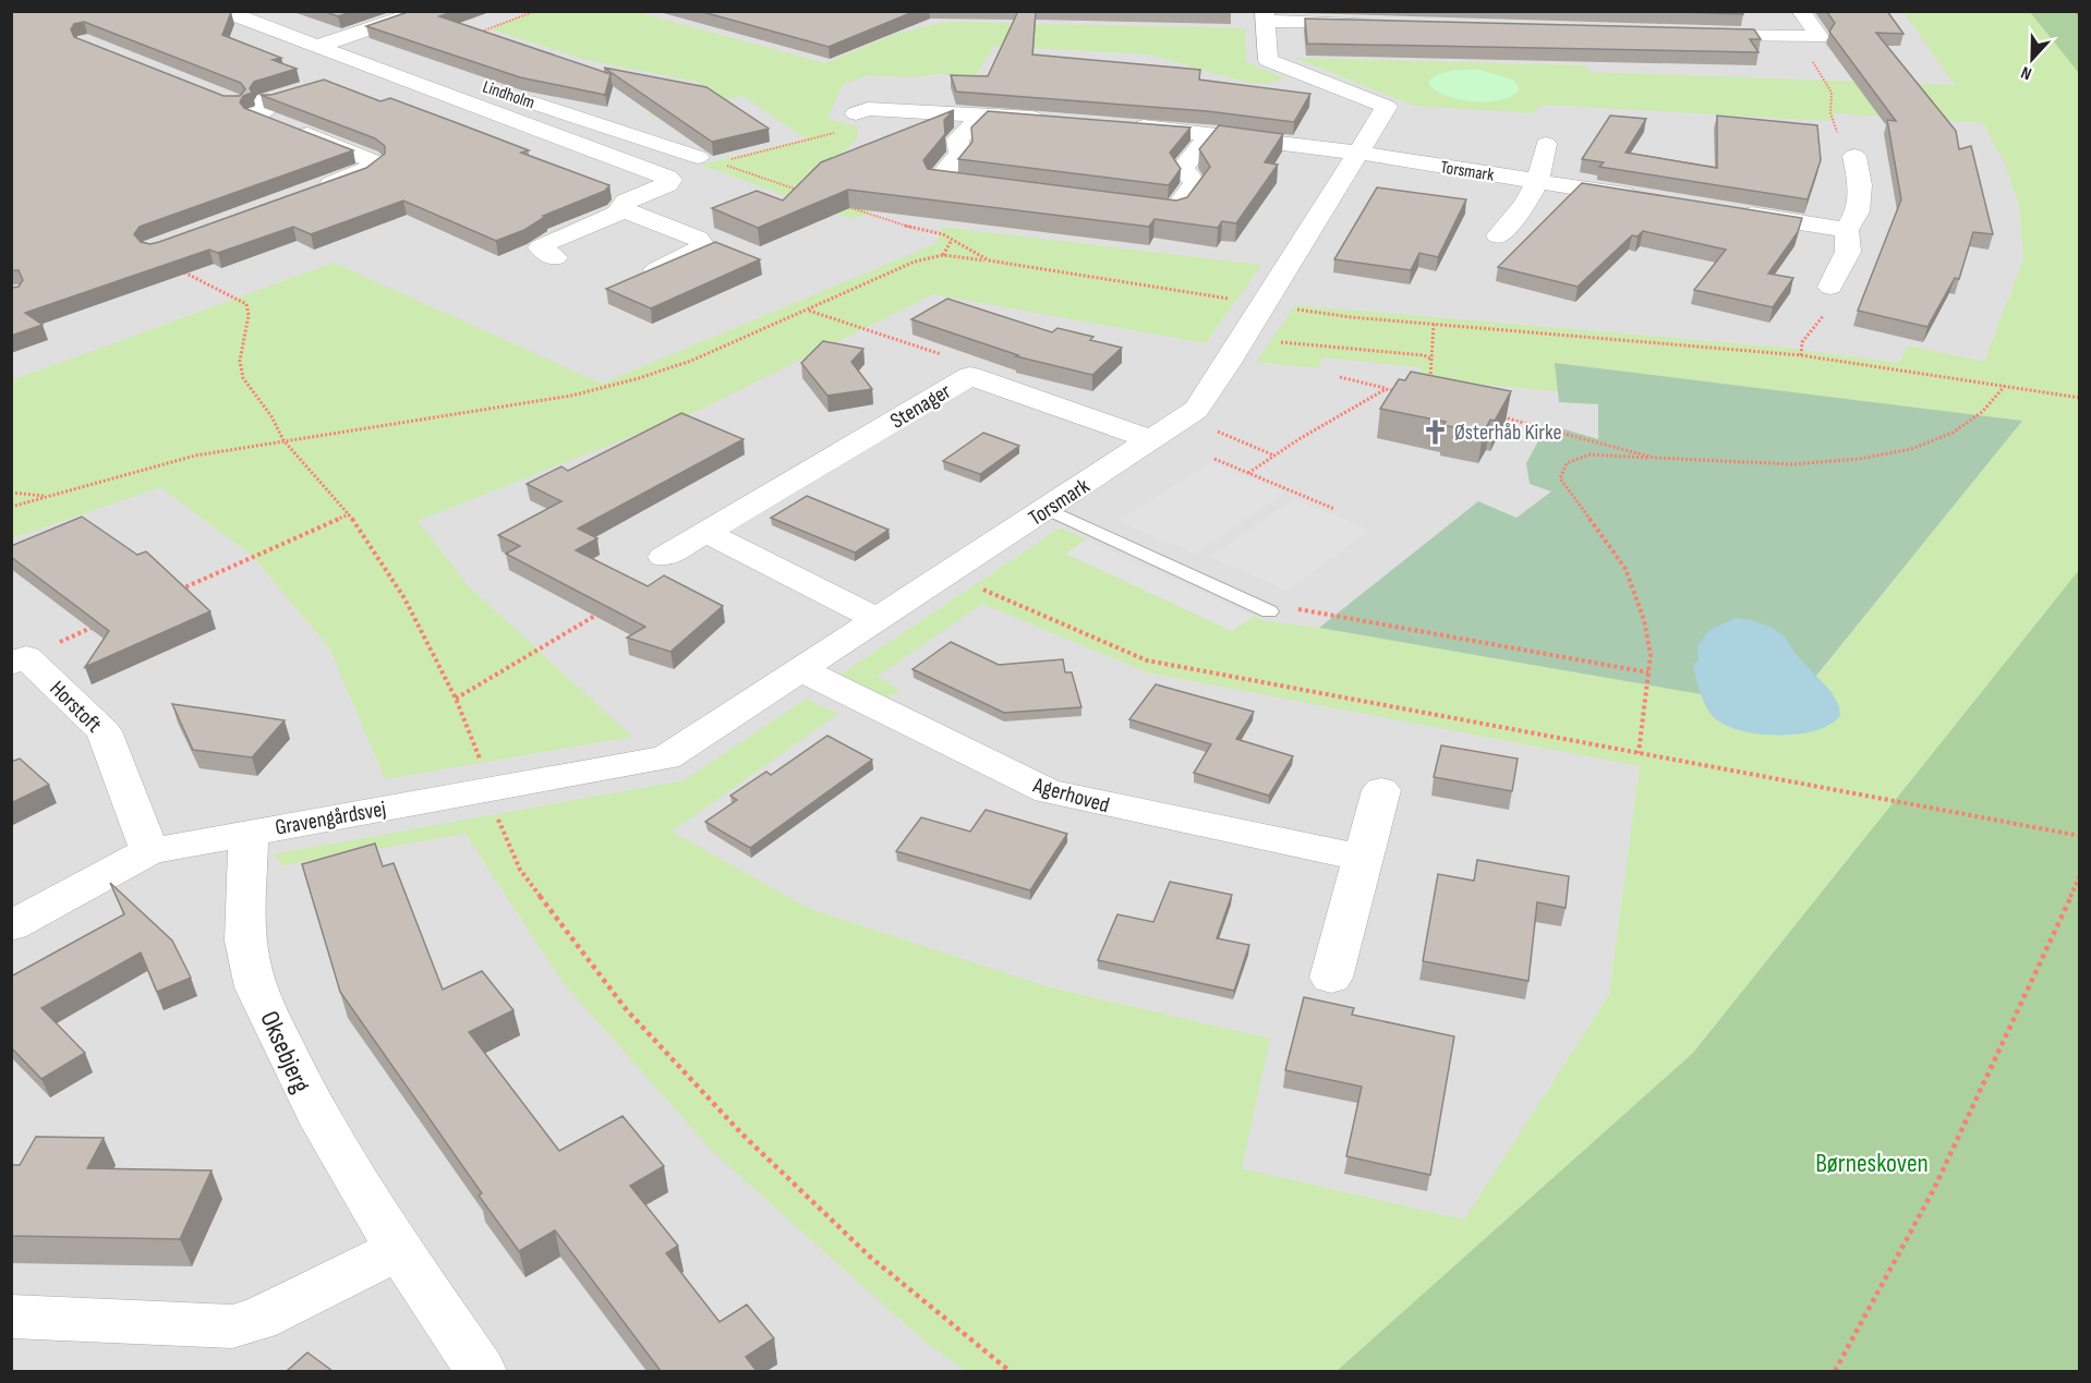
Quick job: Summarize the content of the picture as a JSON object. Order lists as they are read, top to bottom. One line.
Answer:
{"streets":{"street":["Lindholm","Torsmark","Stenager","Horstoft","Agerhoved","Gravengårdsvej","Oksebjerg"]},"crossings":[["Torsmark","Stenager"],["Torsmark","Agerhoved"],["Torsmark","Gravengårdsvej"],["Horstoft","Gravengårdsvej"],["Gravengårdsvej","Oksebjerg"]],"parks":["Børneskoven"],"places":{"church":["Østerhåb Kirke"]},"north":"bottom"}
